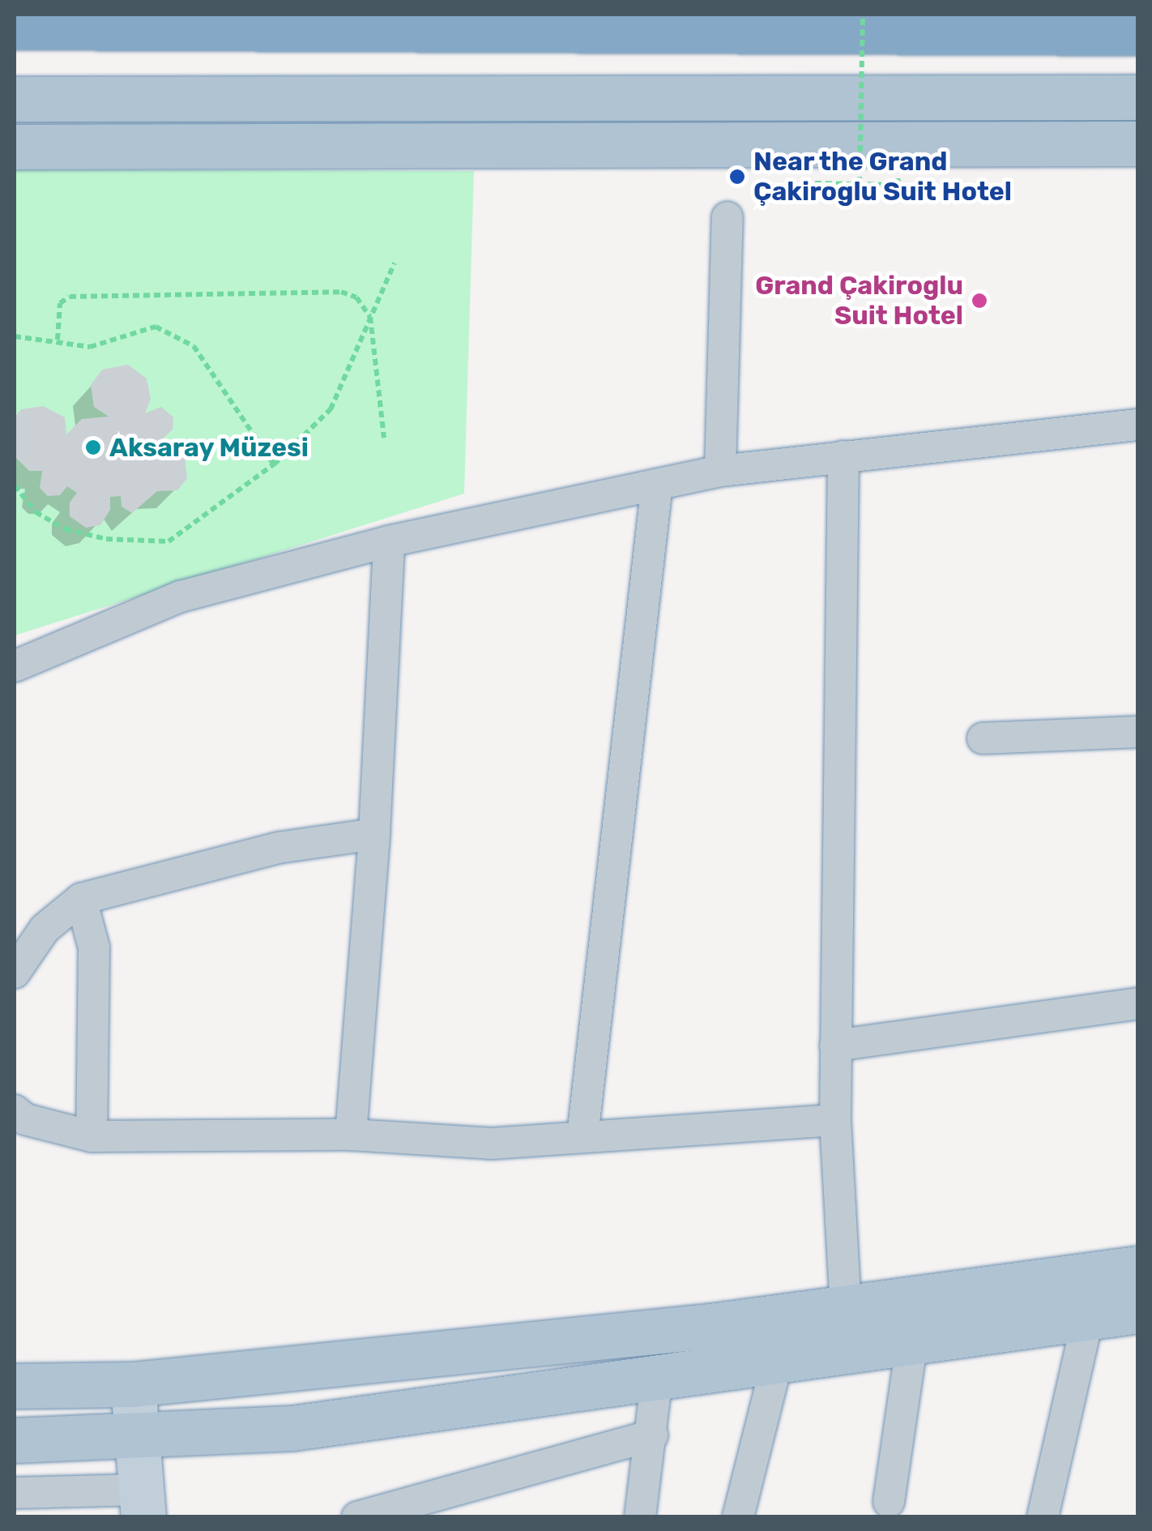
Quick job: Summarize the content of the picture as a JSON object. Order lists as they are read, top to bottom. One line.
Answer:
{"places":["Near the Grand Çakiroglu Suit Hotel","Grand Çakiroglu Suit Hotel","Aksaray Müzesi"]}
